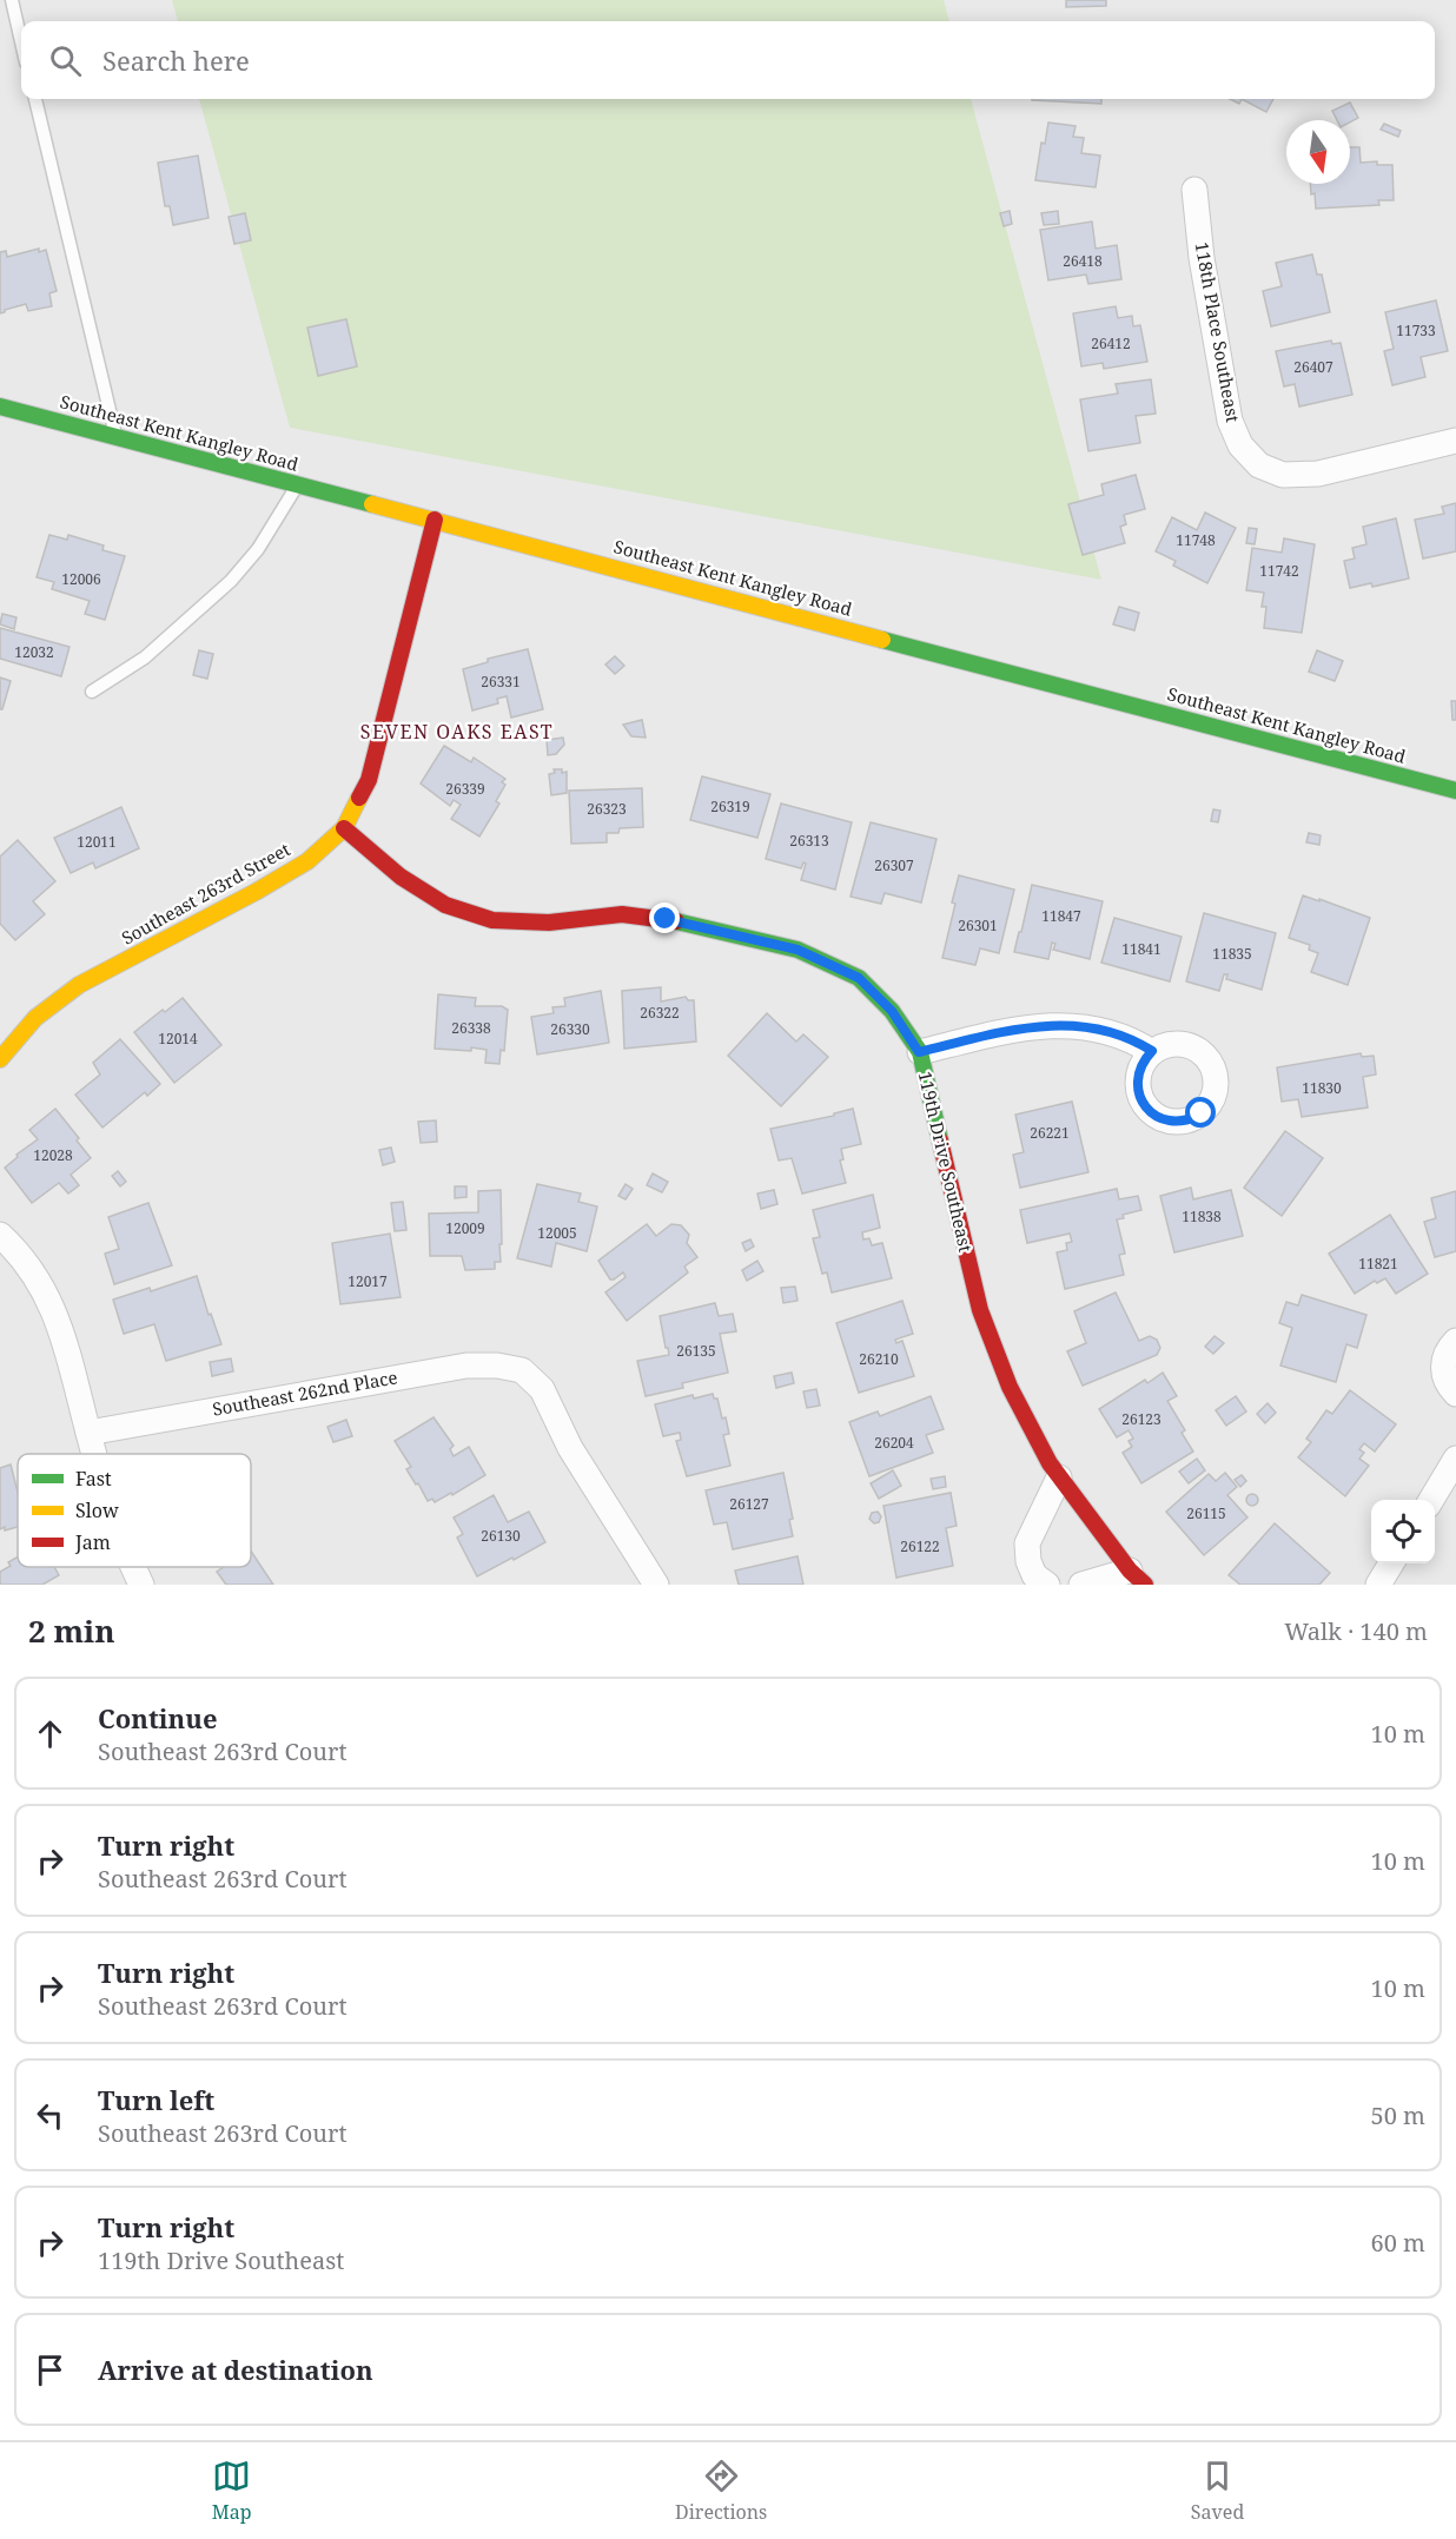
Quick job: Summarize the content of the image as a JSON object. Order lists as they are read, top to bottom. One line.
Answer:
{"streets":{"street":["118th Place Southeast","Southeast Kent Kangley Road","Southeast 263rd Street","119th Drive Southeast","Southeast 262nd Place"]},"crossings":[["Southeast Kent Kangley Road","Southeast 263rd Street"],["Southeast 263rd Street","119th Drive Southeast"]],"districts":["SEVEN OAKS EAST"],"house_numbers":["26418","11733","26412","26407","11748","11742","12006","12032","26331","26339","26319","26323","26313","12011","26307","11847","26301","11841","11835","26322","26338","26330","12014","11830","26221","12028","11838","12009","12005","11821","12017","26135","26210","26123","26204","26127","26115","26130","26122"],"legend":["Fast","Slow","Jam"],"north":"bottom","page":{"search":"Search here","heading":["2 min","Walk · 140 m"],"list":[["Continue","Southeast 263rd Court","10 m"],["Turn right","Southeast 263rd Court","10 m"],["Turn right","Southeast 263rd Court","10 m"],["Turn left","Southeast 263rd Court","50 m"],["Turn right","119th Drive Southeast","60 m"],"Arrive at destination"],"nav":["Map","Directions","Saved"]}}
